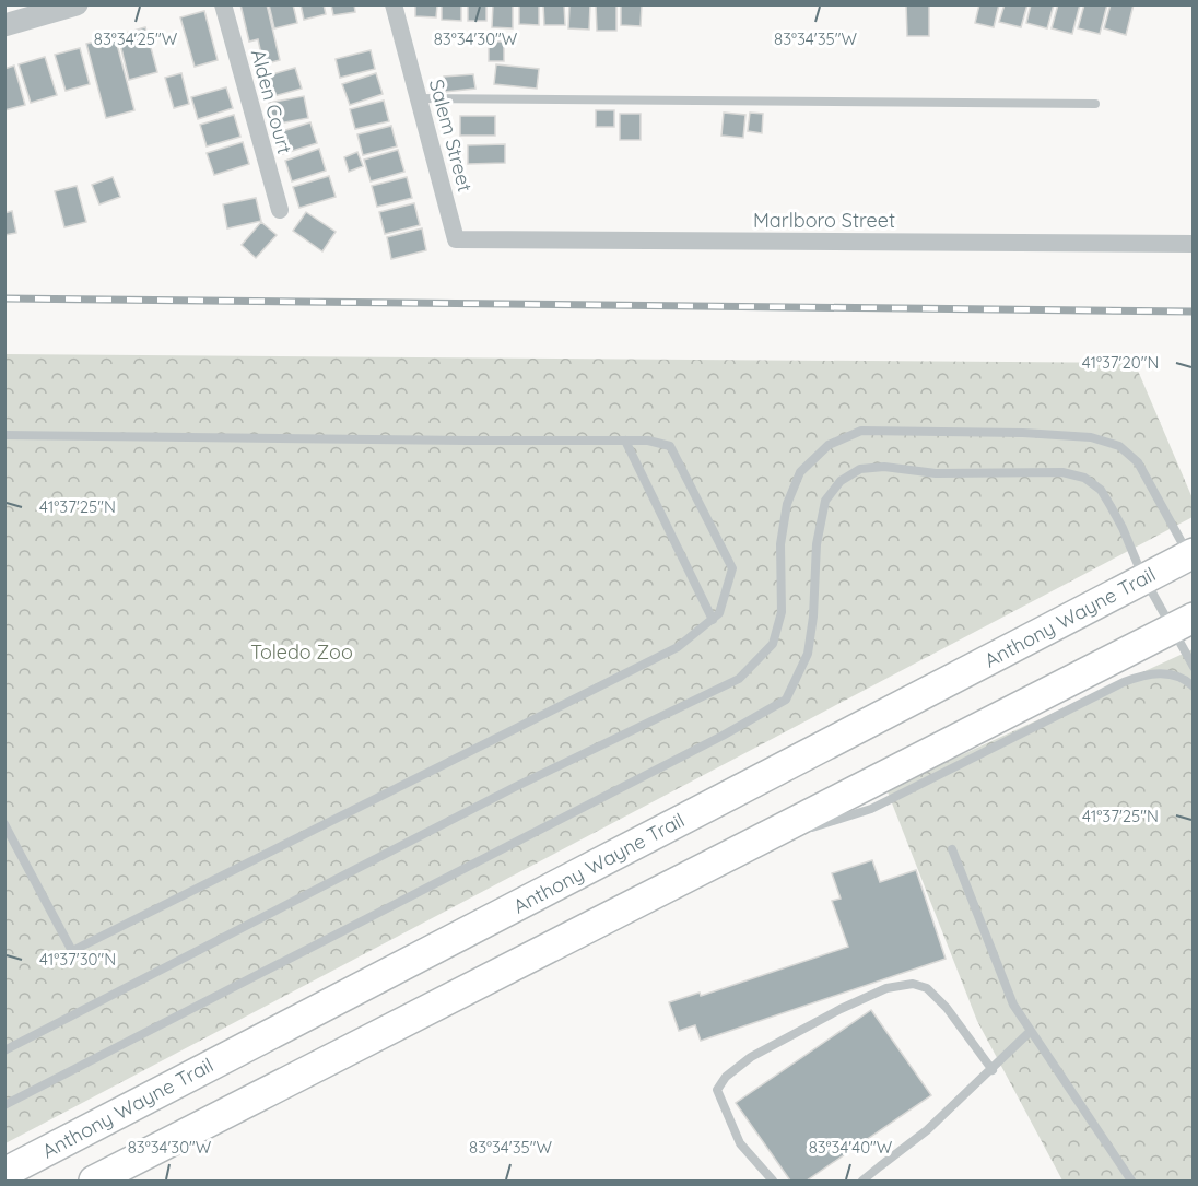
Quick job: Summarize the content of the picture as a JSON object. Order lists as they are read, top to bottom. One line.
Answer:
{"streets":{"highway":["Anthony Wayne Trail"],"street":["Alden Court","Salem Street","Marlboro Street"]},"crossings":[["Salem Street","Marlboro Street"]],"parks":["Toledo Zoo"],"coordinates":["83°34'25\"W","83°34'30\"W","83°34'35\"W","41°37'20\"N","41°37'25\"N","41°37'30\"N","83°34'40\"W"]}
